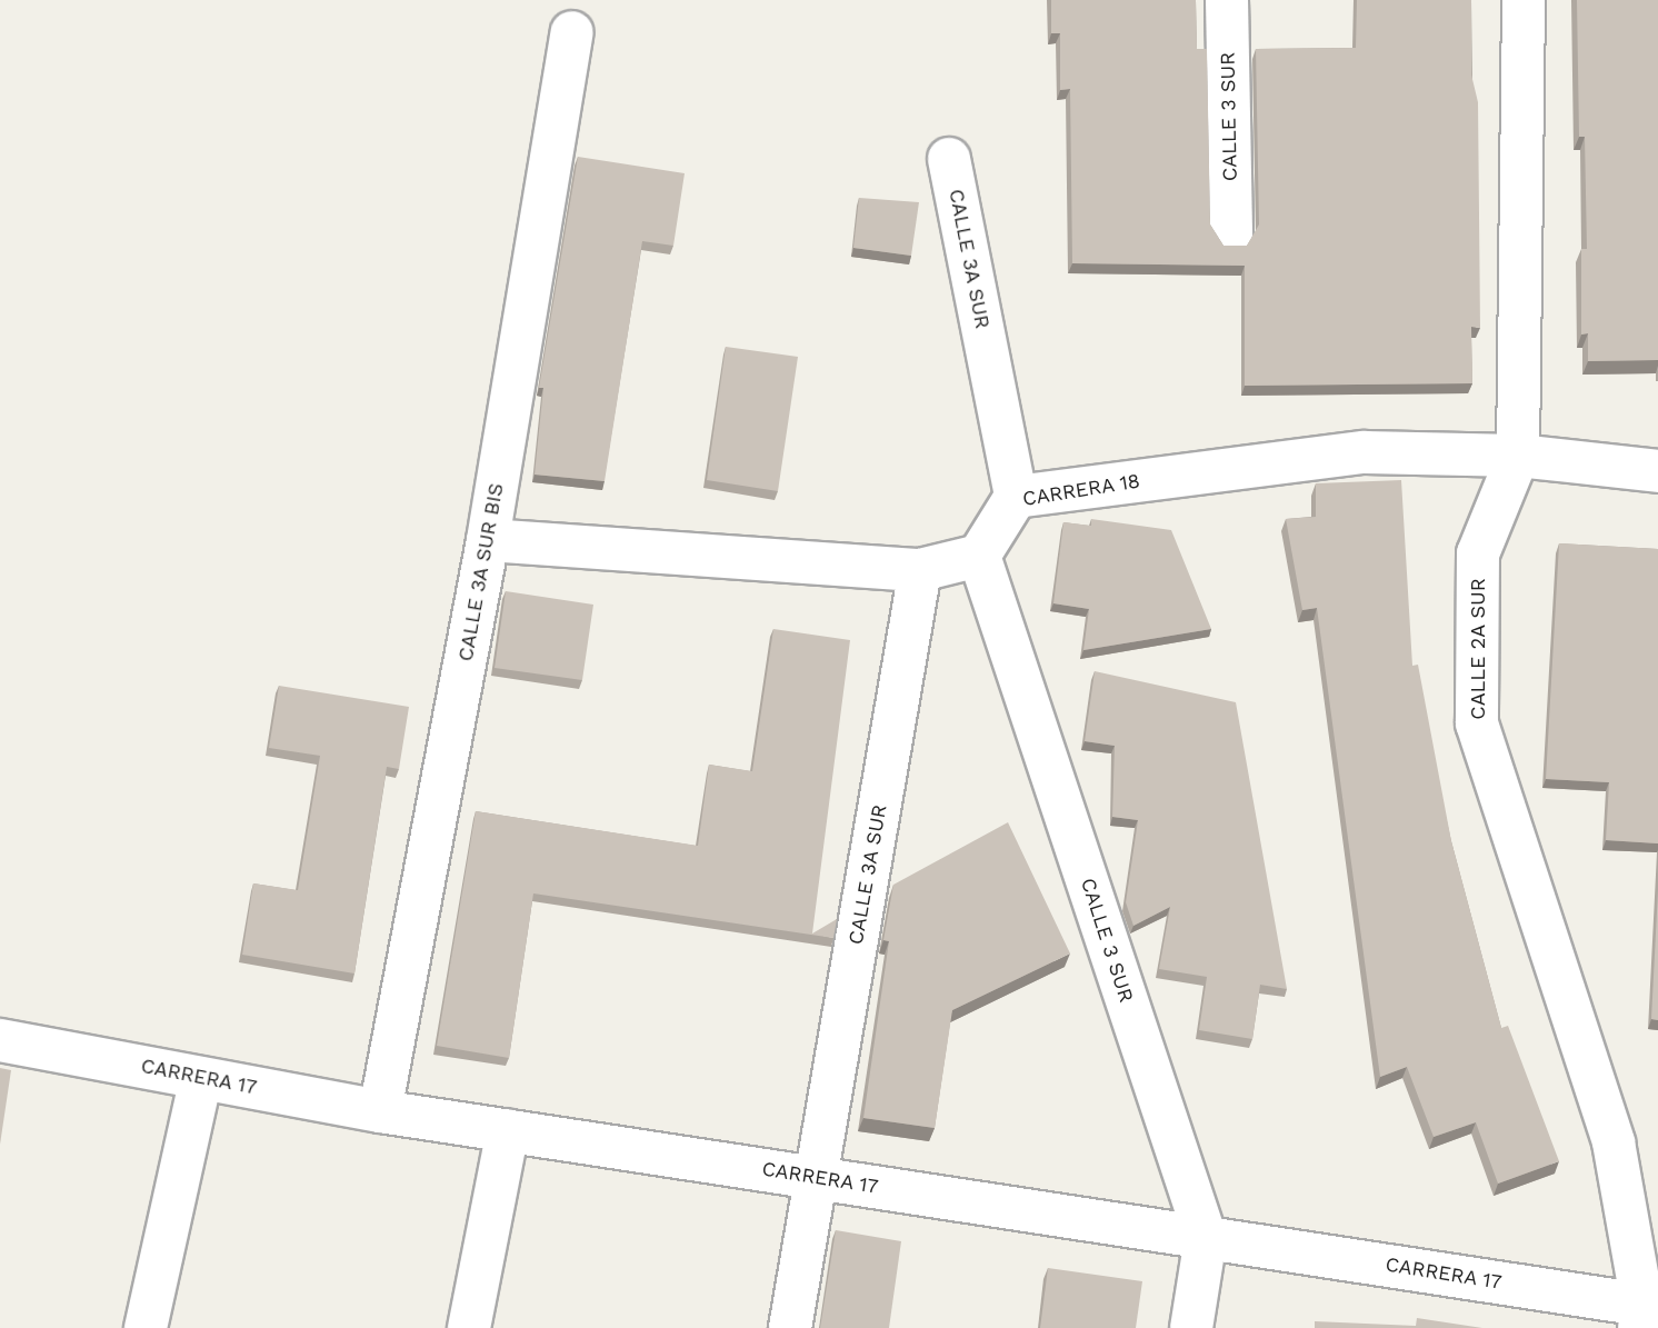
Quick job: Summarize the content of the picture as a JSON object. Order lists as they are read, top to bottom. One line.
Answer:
{"streets":{"street":["CALLE 3 SUR","CALLE 3A SUR","CARRERA 18","CALLE 3A SUR BIS","CALLE 2A SUR","CARRERA 17"]},"crossings":[["CALLE 3 SUR","CARRERA 18"],["CALLE 3 SUR","CARRERA 17"],["CALLE 3A SUR","CARRERA 18"],["CALLE 3A SUR","CARRERA 17"],["CARRERA 18","CALLE 2A SUR"],["CALLE 3A SUR BIS","CARRERA 17"],["CALLE 2A SUR","CARRERA 17"]]}
